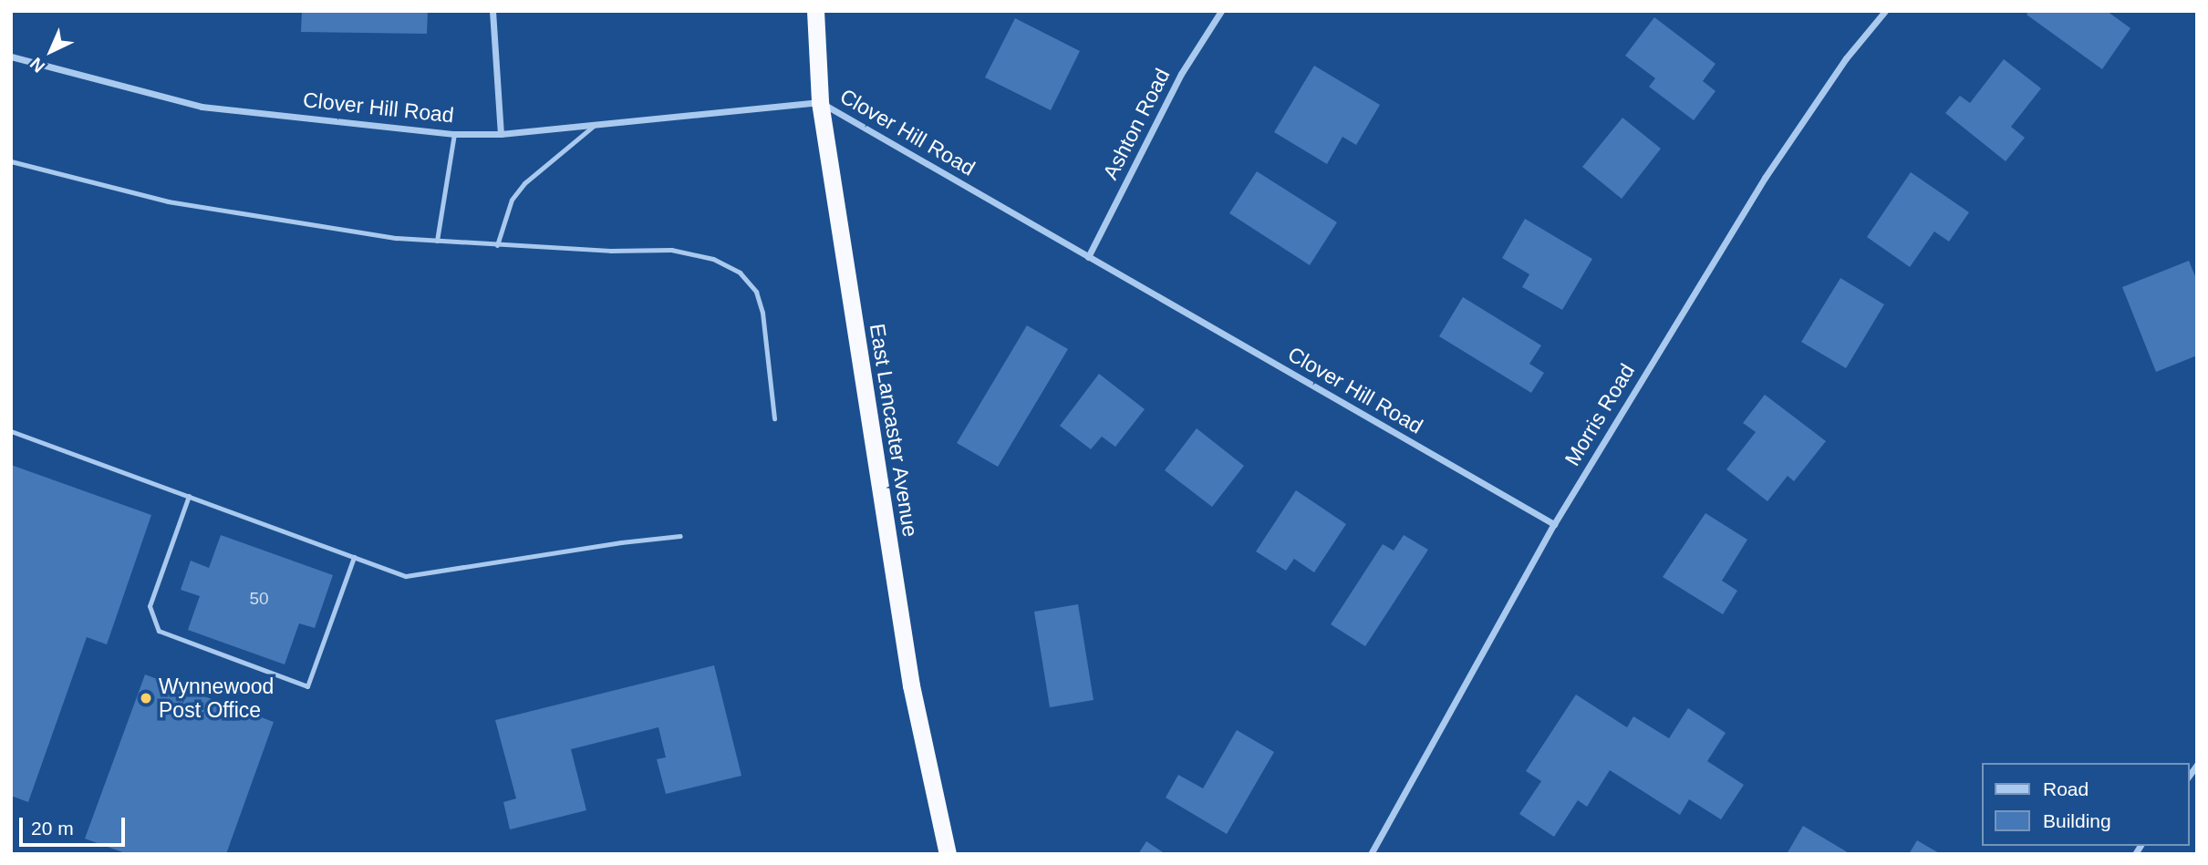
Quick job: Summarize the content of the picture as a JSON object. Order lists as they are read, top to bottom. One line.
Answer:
{"streets":{"highway":["East Lancaster Avenue"],"street":["Clover Hill Road","Ashton Road","Morris Road"]},"crossings":[["Clover Hill Road","Ashton Road"],["Clover Hill Road","Morris Road"],["Clover Hill Road","East Lancaster Avenue"]],"places":["Wynnewood Post Office"],"house_numbers":["50"],"legend":["Road","Building"],"scale_bar":"20 m","north":"bottom left"}
